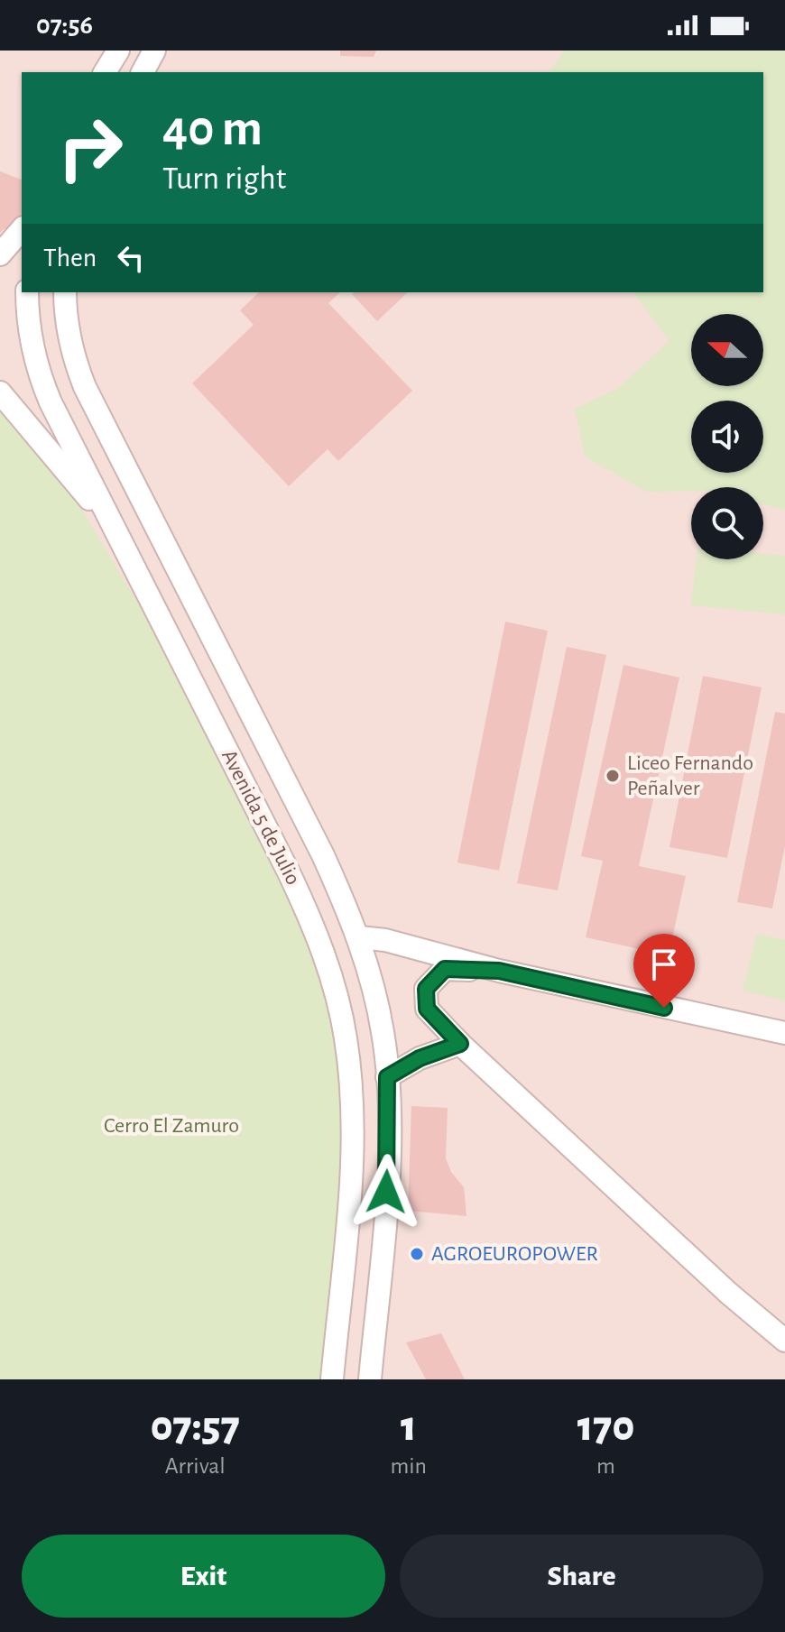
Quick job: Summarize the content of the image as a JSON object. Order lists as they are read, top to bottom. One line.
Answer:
{"streets":{"street":["Avenida 5 de Julio"]},"parks":["Cerro El Zamuro"],"places":["Liceo Fernando Peñalver","AGROEUROPOWER"],"north":"left","page":{"status":"07:56","turn":["40 m","Turn right"],"then":"Then","eta":["07:57","Arrival","1","min","170","m"],"buttons":["Exit","Share"]}}
